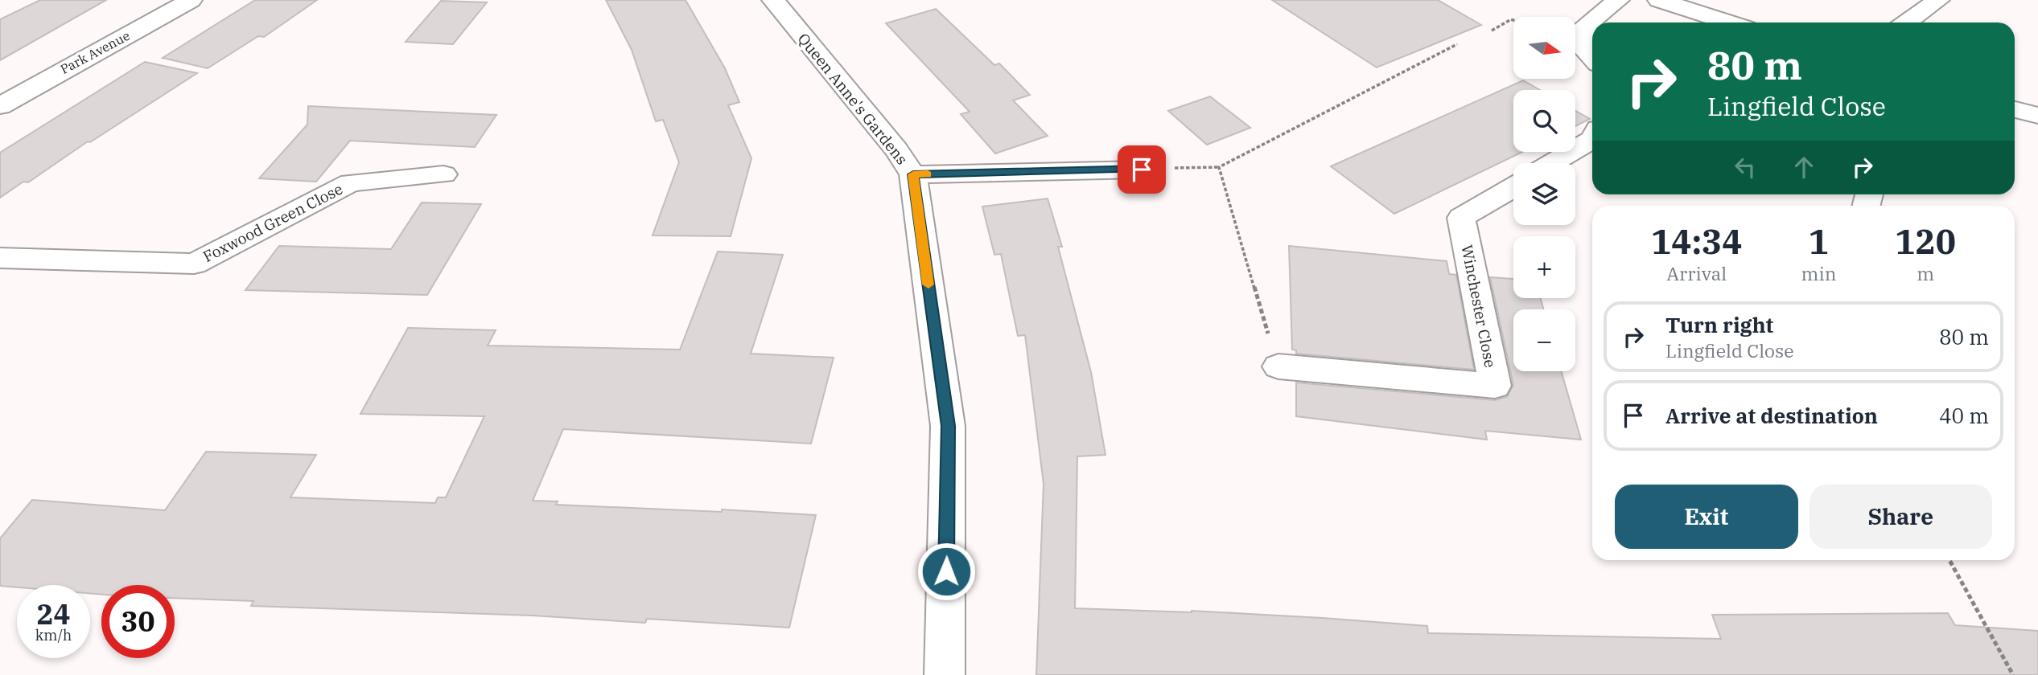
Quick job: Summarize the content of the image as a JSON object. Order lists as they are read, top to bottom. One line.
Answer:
{"streets":{"street":["Park Avenue","Queen Anne's Gardens","Foxwood Green Close","Winchester Close"]},"north":"right","page":{"map_buttons":["+","−"],"turn":["80 m","Lingfield Close"],"eta":["14:34","Arrival","1","min","120","m"],"list":[{"name":"Turn right","note":"Lingfield Close","value":"80 m"},{"name":"Arrive at destination","value":"40 m"}],"buttons":["Exit","Share"],"speed":"24 km/h","limit":"30"}}
